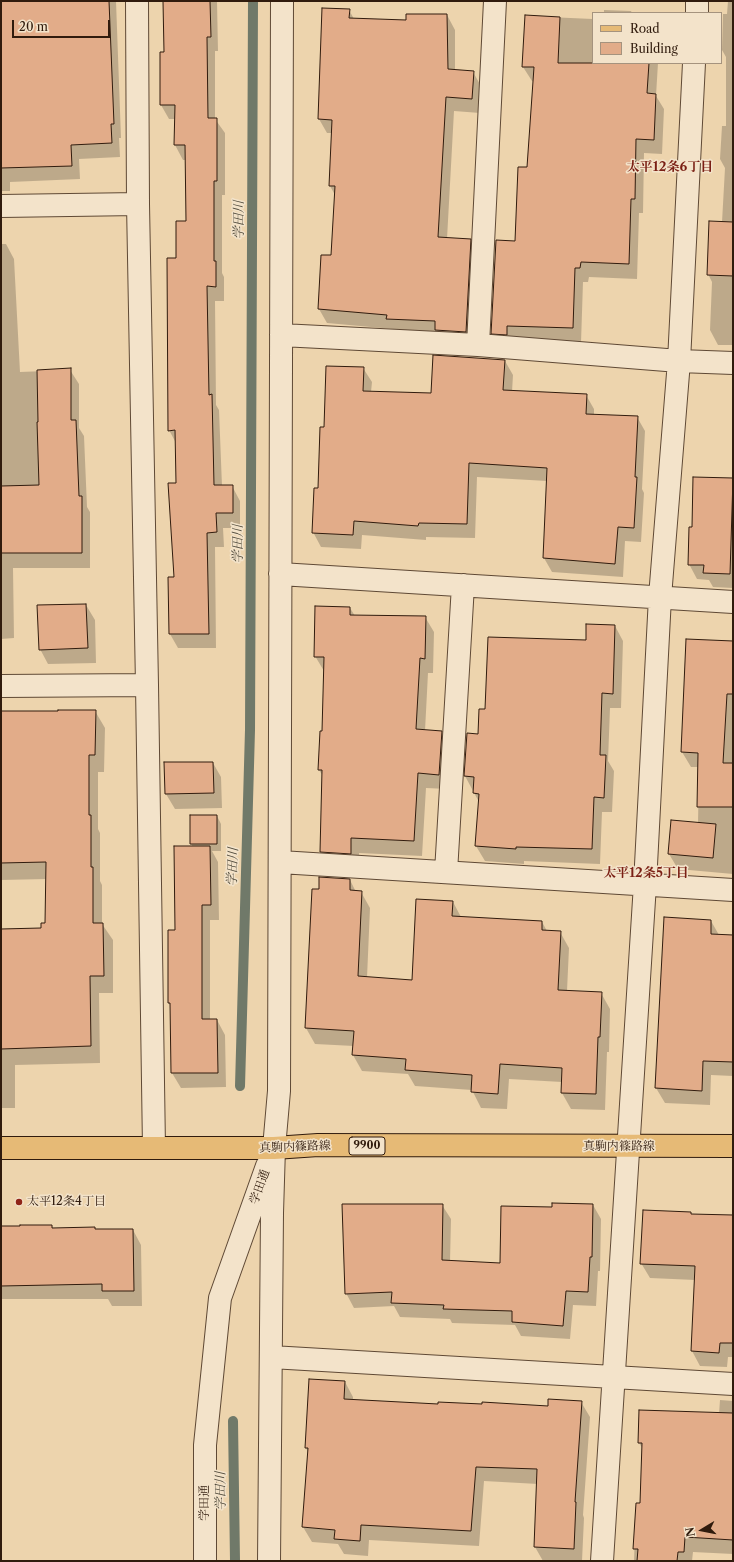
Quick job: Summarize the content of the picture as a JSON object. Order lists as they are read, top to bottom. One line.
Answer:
{"streets":{"main road":["9900","真駒内篠路線"],"street":["学田通"]},"crossings":[["真駒内篠路線","学田通"]],"districts":["太平12条6丁目","太平12条5丁目"],"water":["学田川"],"places":["太平12条4丁目"],"legend":["Road","Building"],"scale_bar":"20 m","north":"left"}
